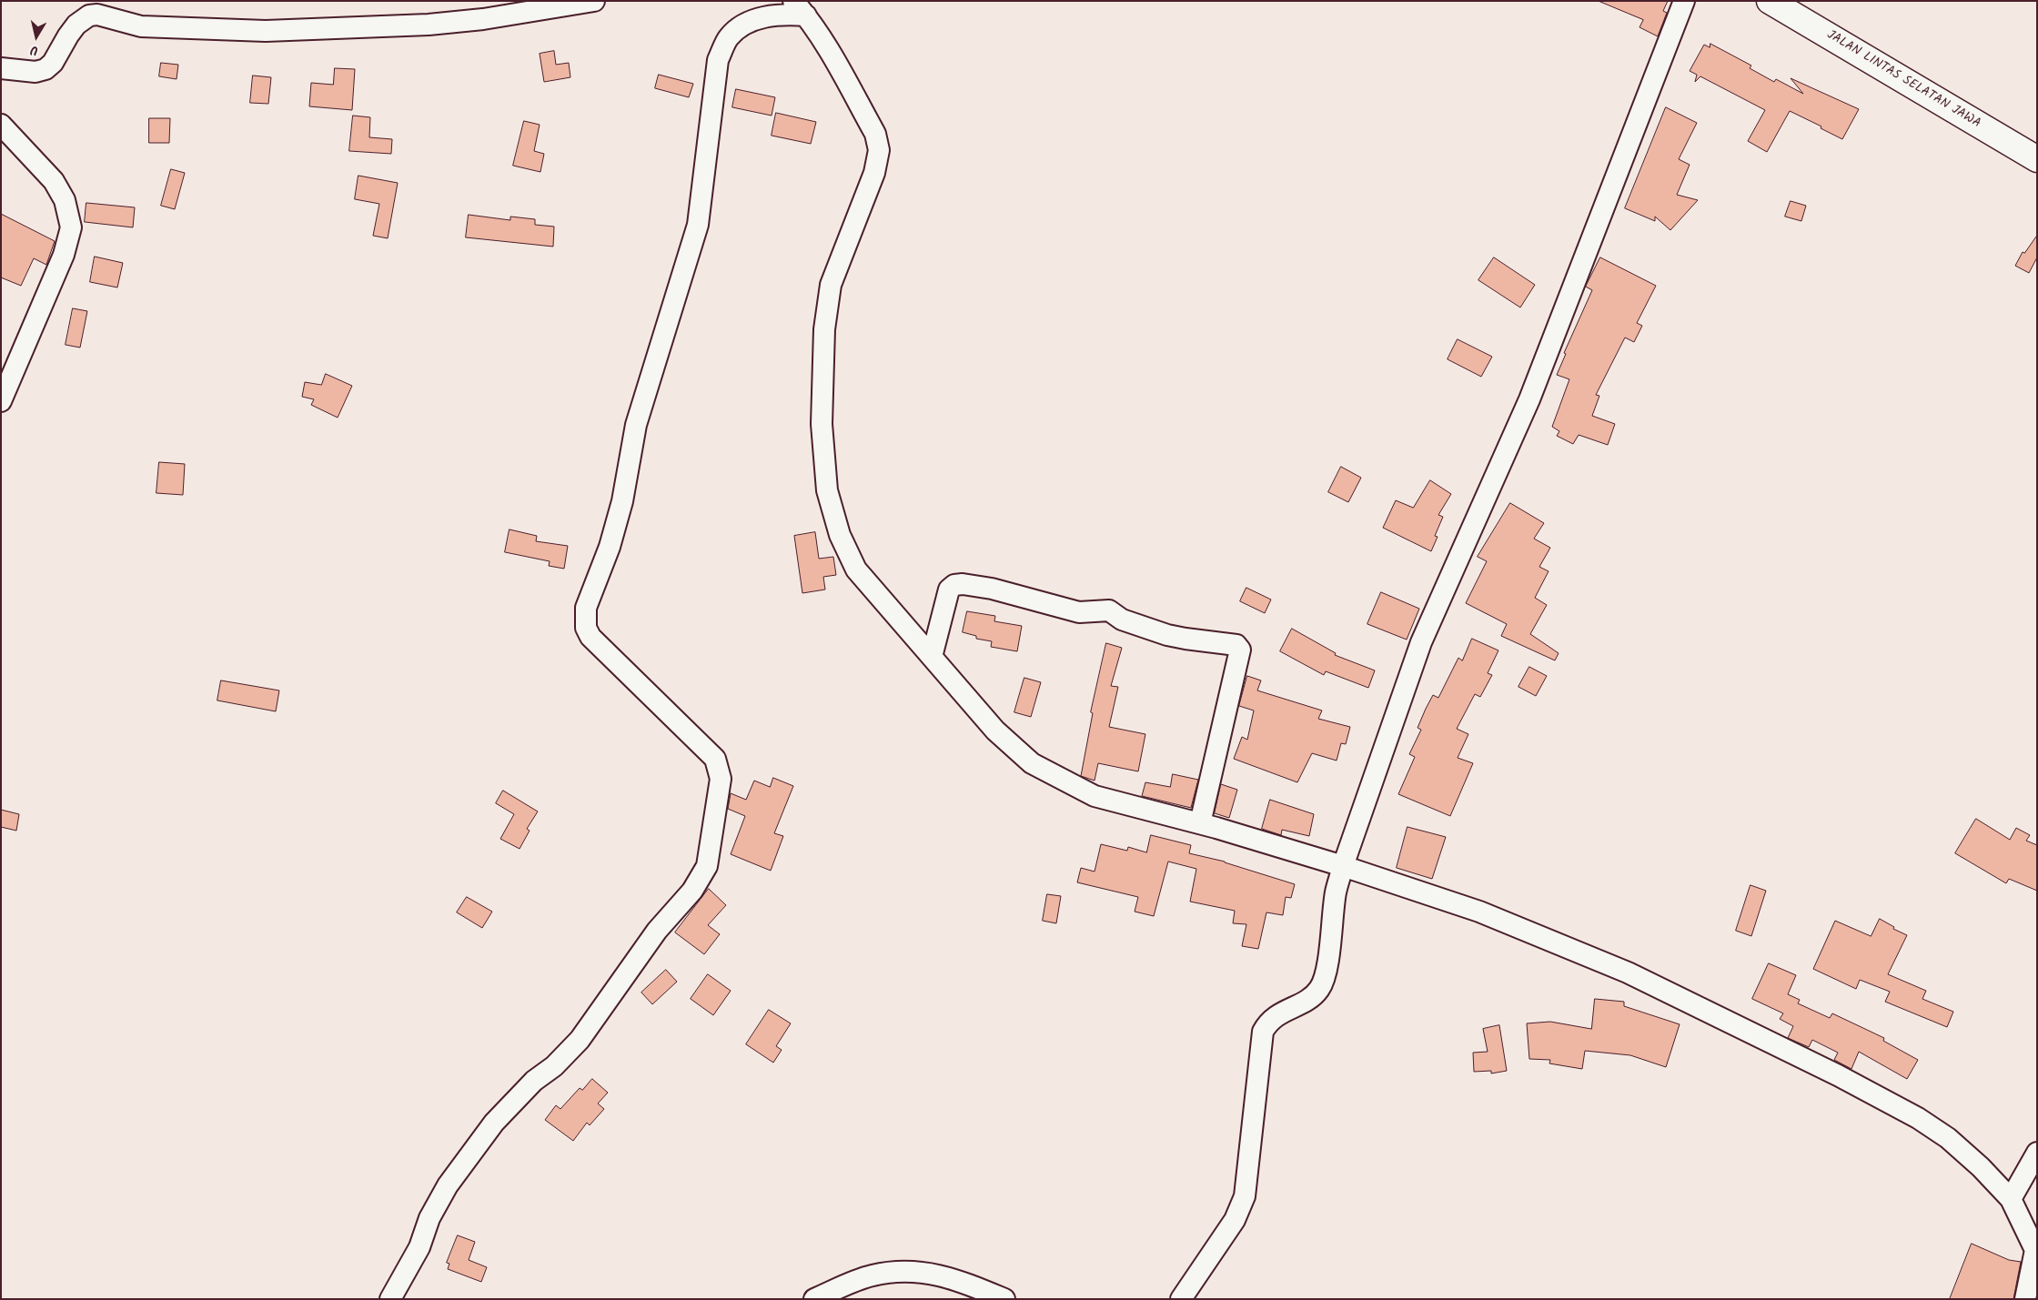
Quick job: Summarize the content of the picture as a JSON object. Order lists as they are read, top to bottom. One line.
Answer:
{"streets":{"highway":["JALAN LINTAS SELATAN JAWA"]},"north":"bottom"}
